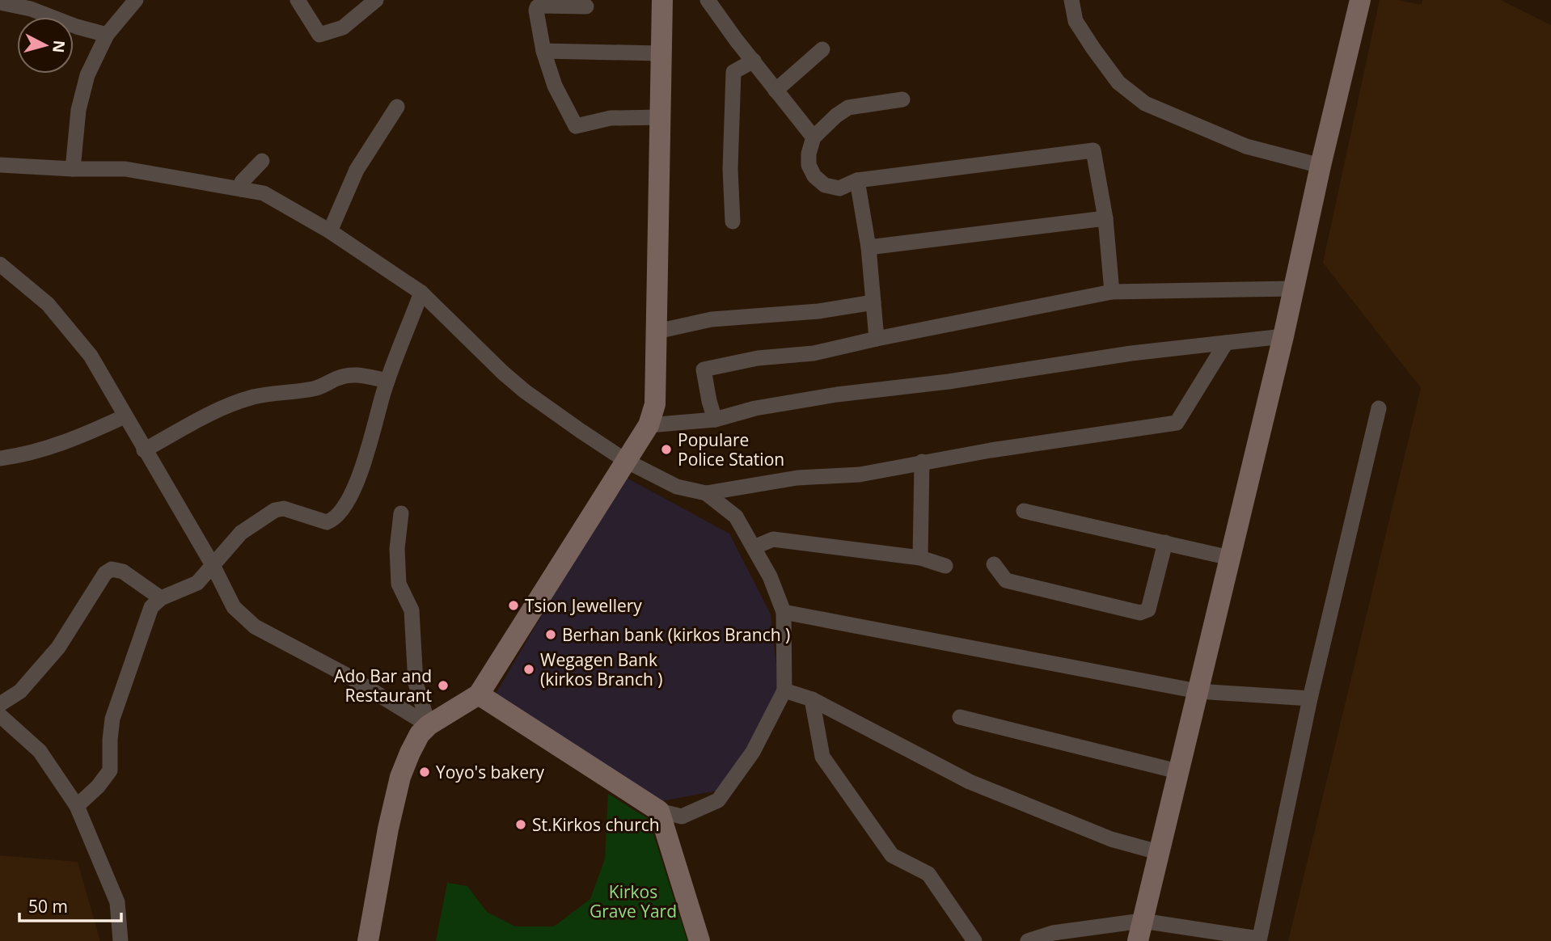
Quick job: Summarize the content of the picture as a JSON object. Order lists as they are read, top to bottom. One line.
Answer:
{"parks":["Kirkos Grave Yard"],"places":["Populare Police Station","Tsion Jewellery","Berhan bank (kirkos Branch )","Wegagen Bank (kirkos Branch )","Ado Bar and Restaurant","Yoyo's bakery","St.Kirkos church"],"scale_bar":"50 m","north":"right"}
